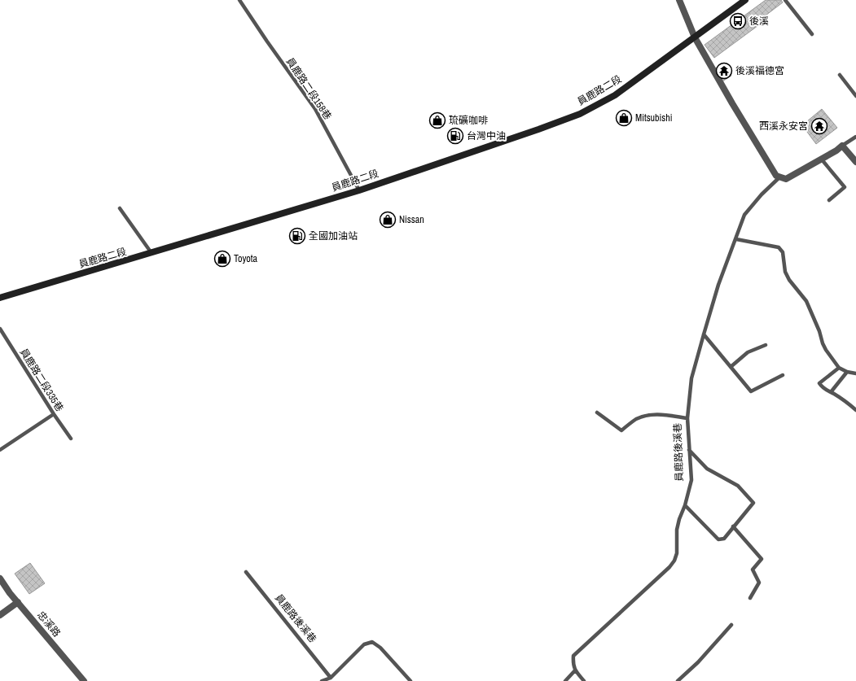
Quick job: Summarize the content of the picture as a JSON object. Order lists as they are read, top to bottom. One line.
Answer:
{"streets":{"main road":["員鹿路二段"],"street":["忠溪路"],"lane":["員鹿路二段158巷","員鹿路二段335巷","員鹿路後溪巷"]},"crossings":[["員鹿路二段158巷","員鹿路二段"]],"places":{"bus stop":["後溪"],"temple":["後溪福德宮","西溪永安宮"],"shop":["Mitsubishi","琉礦咖啡","Nissan","Toyota"],"fuel station":["台灣中油","全國加油站"]}}
